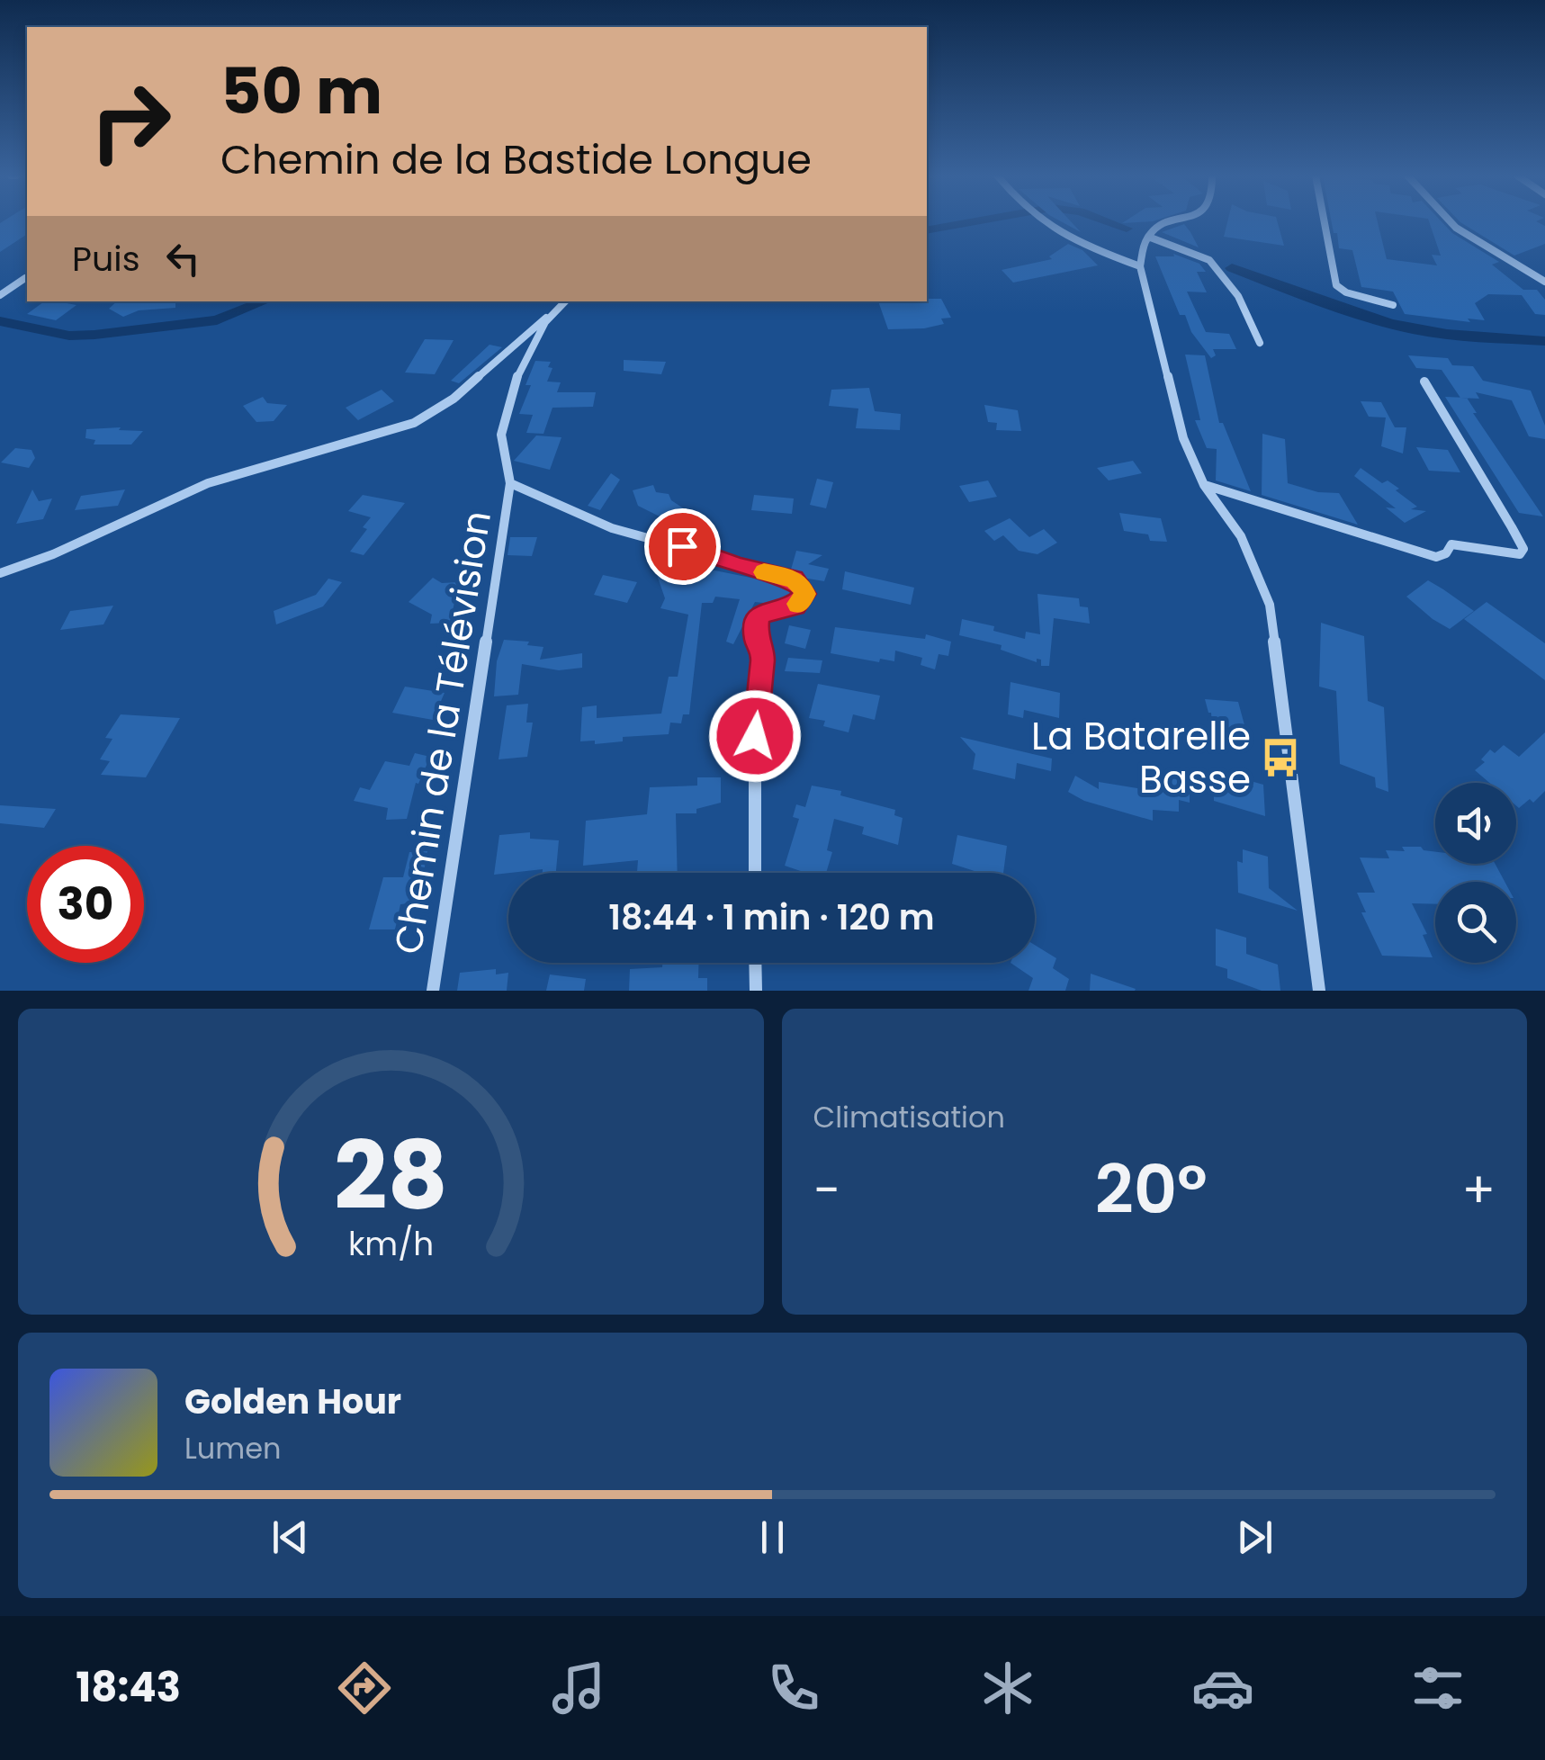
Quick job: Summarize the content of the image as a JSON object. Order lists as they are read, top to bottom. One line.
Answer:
{"streets":{"street":["Chemin de la Télévision"]},"places":{"bus stop":["La Batarelle Basse"]},"page":{"turn":["50 m","Chemin de la Bastide Longue"],"then":"Puis","limit":"30","trip":"18:44 · 1 min · 120 m","tile":"Climatisation","heat":["−","20°","+"],"song":["Golden Hour","Lumen"],"tabs":"18:43","gauge":["28","km/h"]}}
